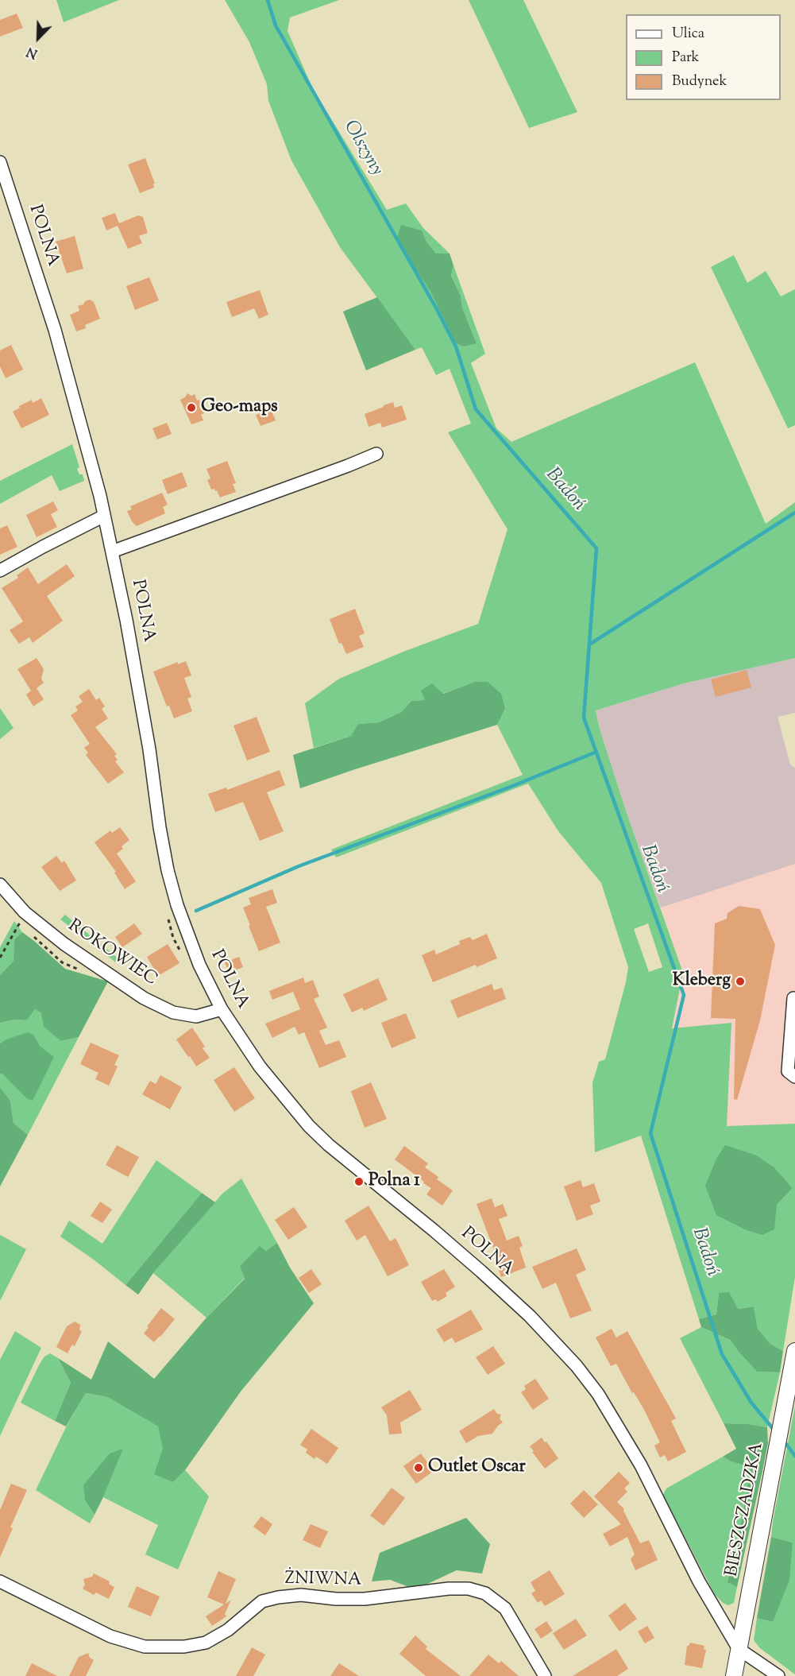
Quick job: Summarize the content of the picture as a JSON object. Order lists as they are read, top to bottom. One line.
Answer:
{"streets":{"main road":["BIESZCZADZKA"],"street":["POLNA","ROKOWIEC","ŻNIWNA"]},"crossings":[["POLNA","ROKOWIEC"],["POLNA","BIESZCZADZKA"]],"water":["Olszyny","Badoń"],"places":["Geo-maps","Kleberg","Polna 1","Outlet Oscar"],"legend":["Ulica","Park","Budynek"],"north":"bottom left"}
